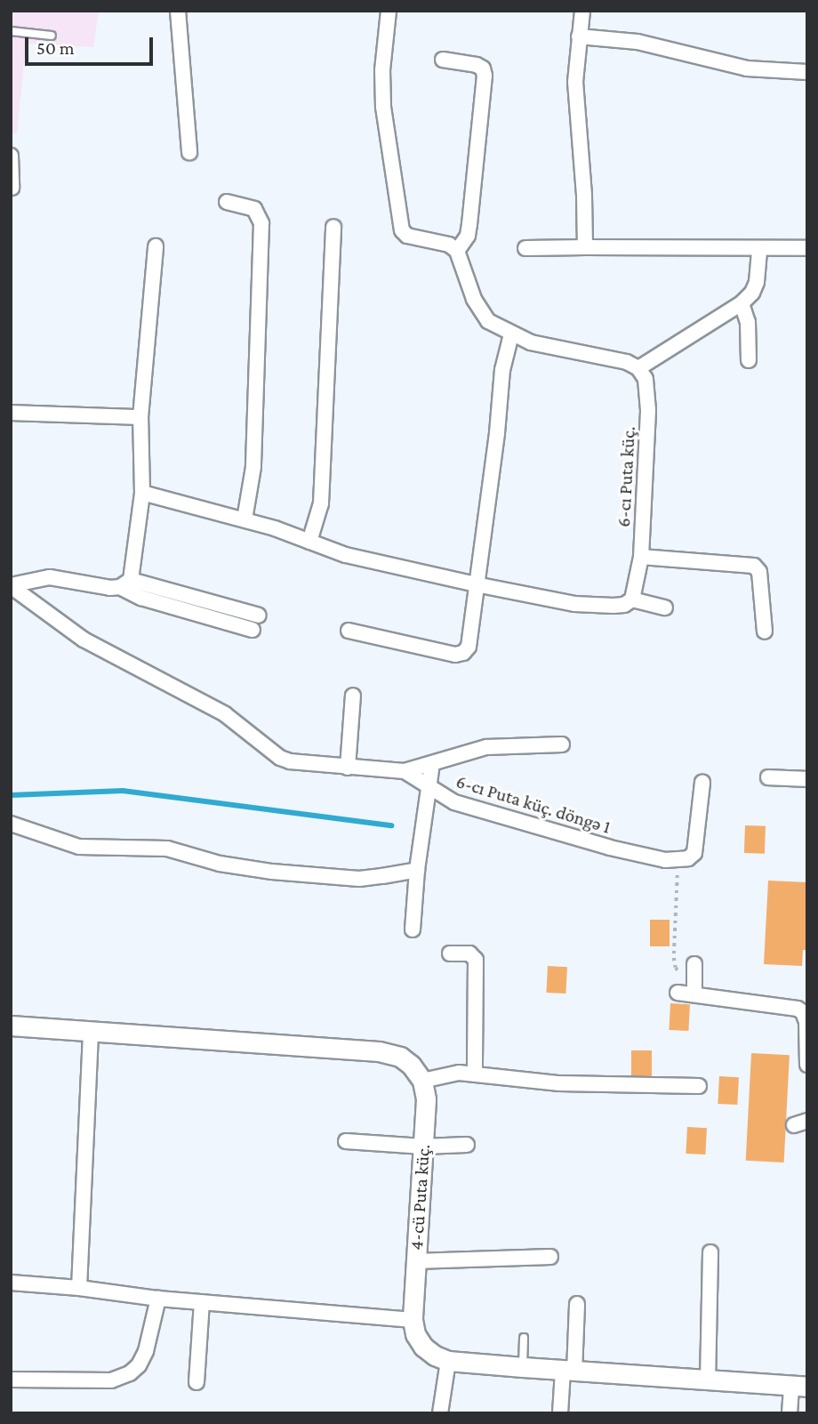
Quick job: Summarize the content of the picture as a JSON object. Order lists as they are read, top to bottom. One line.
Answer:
{"streets":{"street":["6-cı Puta küç.","6-cı Puta küç. döngə 1","4-cü Puta küç."]},"scale_bar":"50 m"}
